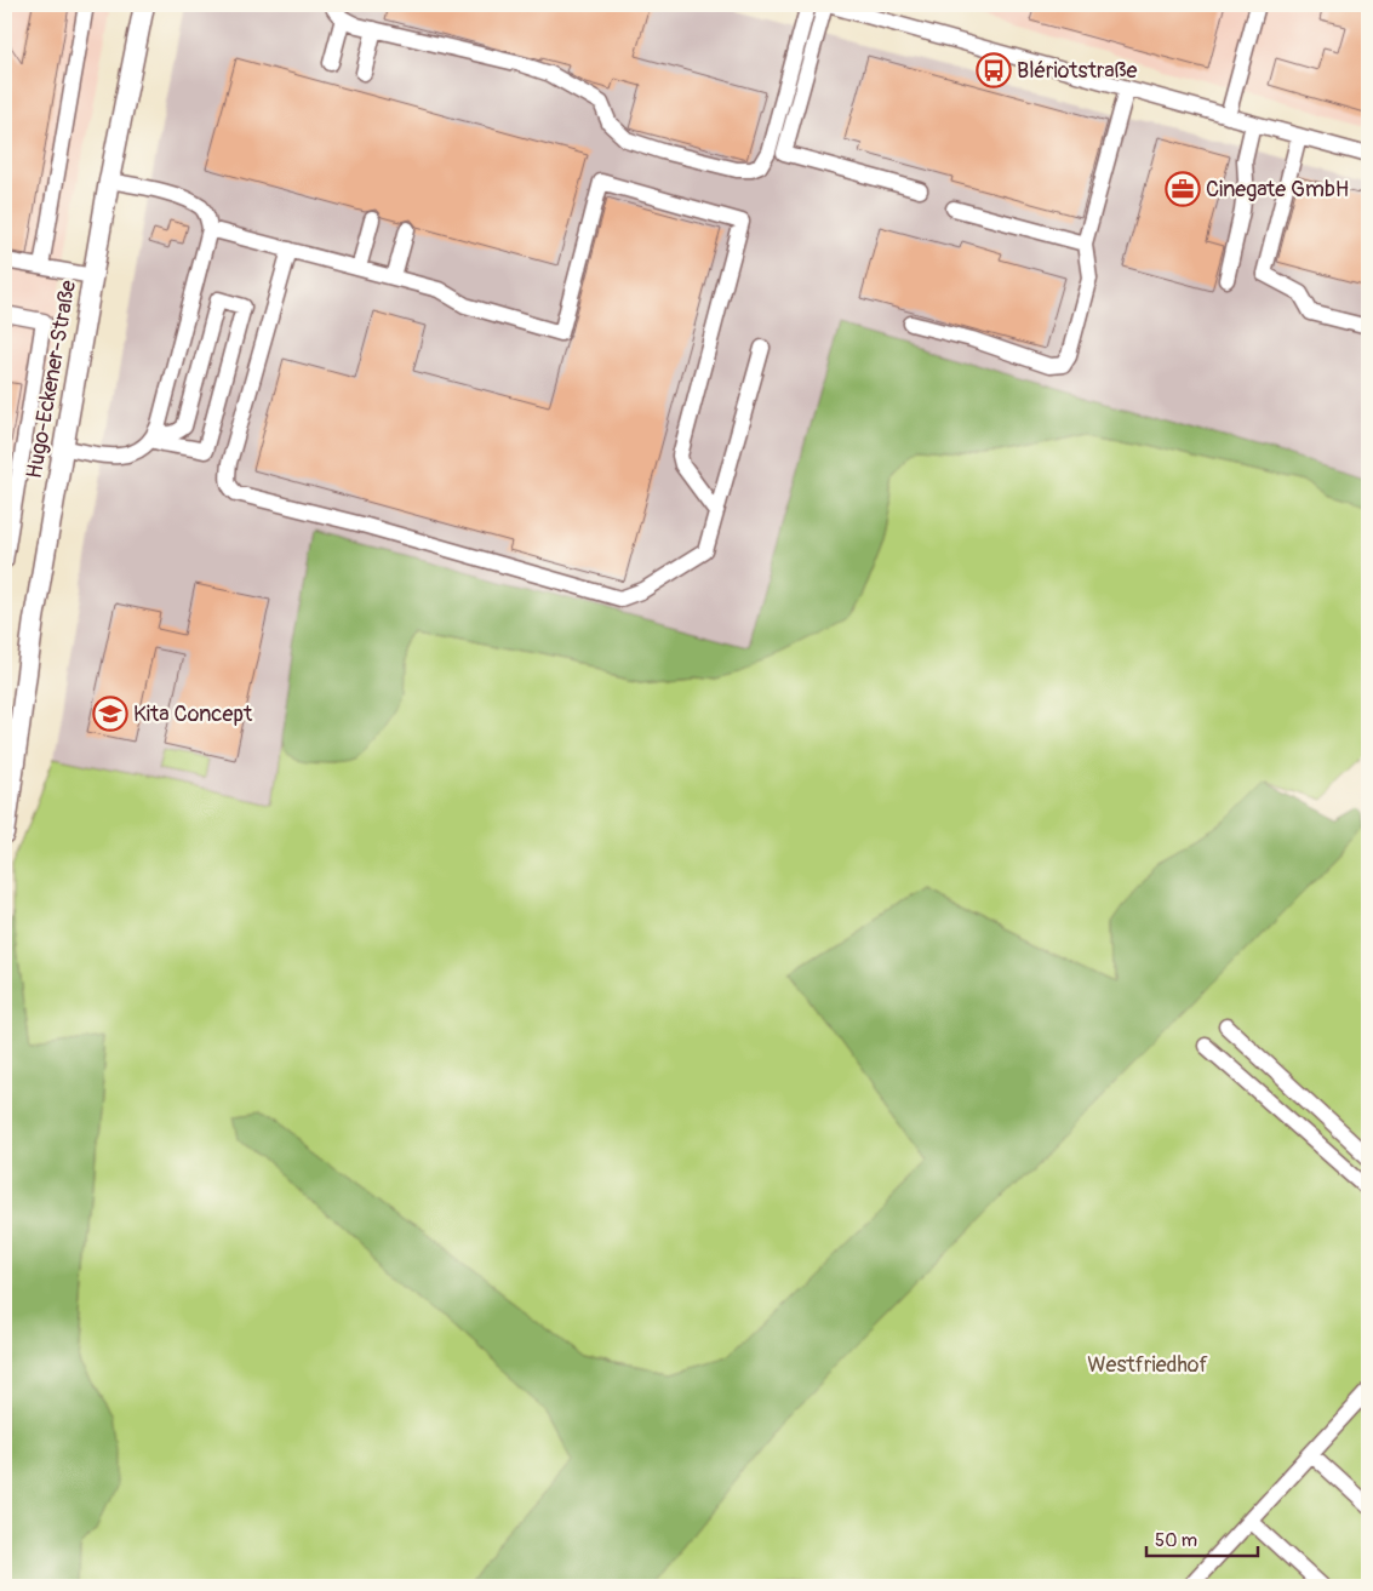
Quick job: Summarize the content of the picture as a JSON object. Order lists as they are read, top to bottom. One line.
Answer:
{"streets":{"main road":["Hugo-Eckener-Straße"]},"parks":["Westfriedhof"],"places":{"bus stop":["Blériotstraße"],"office":["Cinegate GmbH"],"school or university":["Kita Concept"]},"scale_bar":"50 m"}
